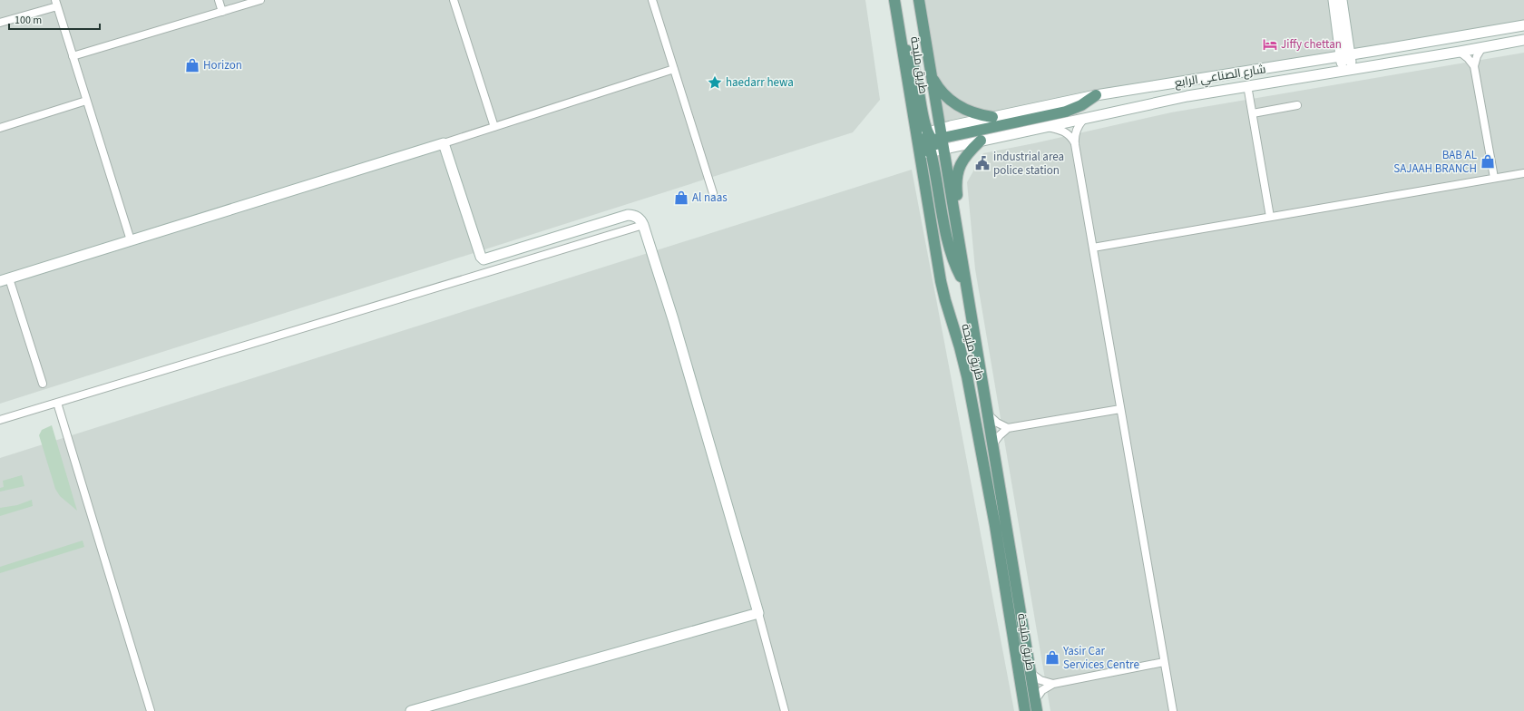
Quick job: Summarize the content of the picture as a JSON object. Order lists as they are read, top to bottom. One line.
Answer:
{"streets":{"main road":["طريق مليحة","شارع الصناعي الرابع"]},"crossings":[["طريق مليحة","شارع الصناعي الرابع"]],"places":{"hotel":["Jiffy chettan"],"shop":["Horizon","BAB AL SAJAAH BRANCH","Al naas","Yasir Car Services Centre"],"place":["haedarr hewa"],"public building":["industrial area police station"]},"scale_bar":"100 m"}
